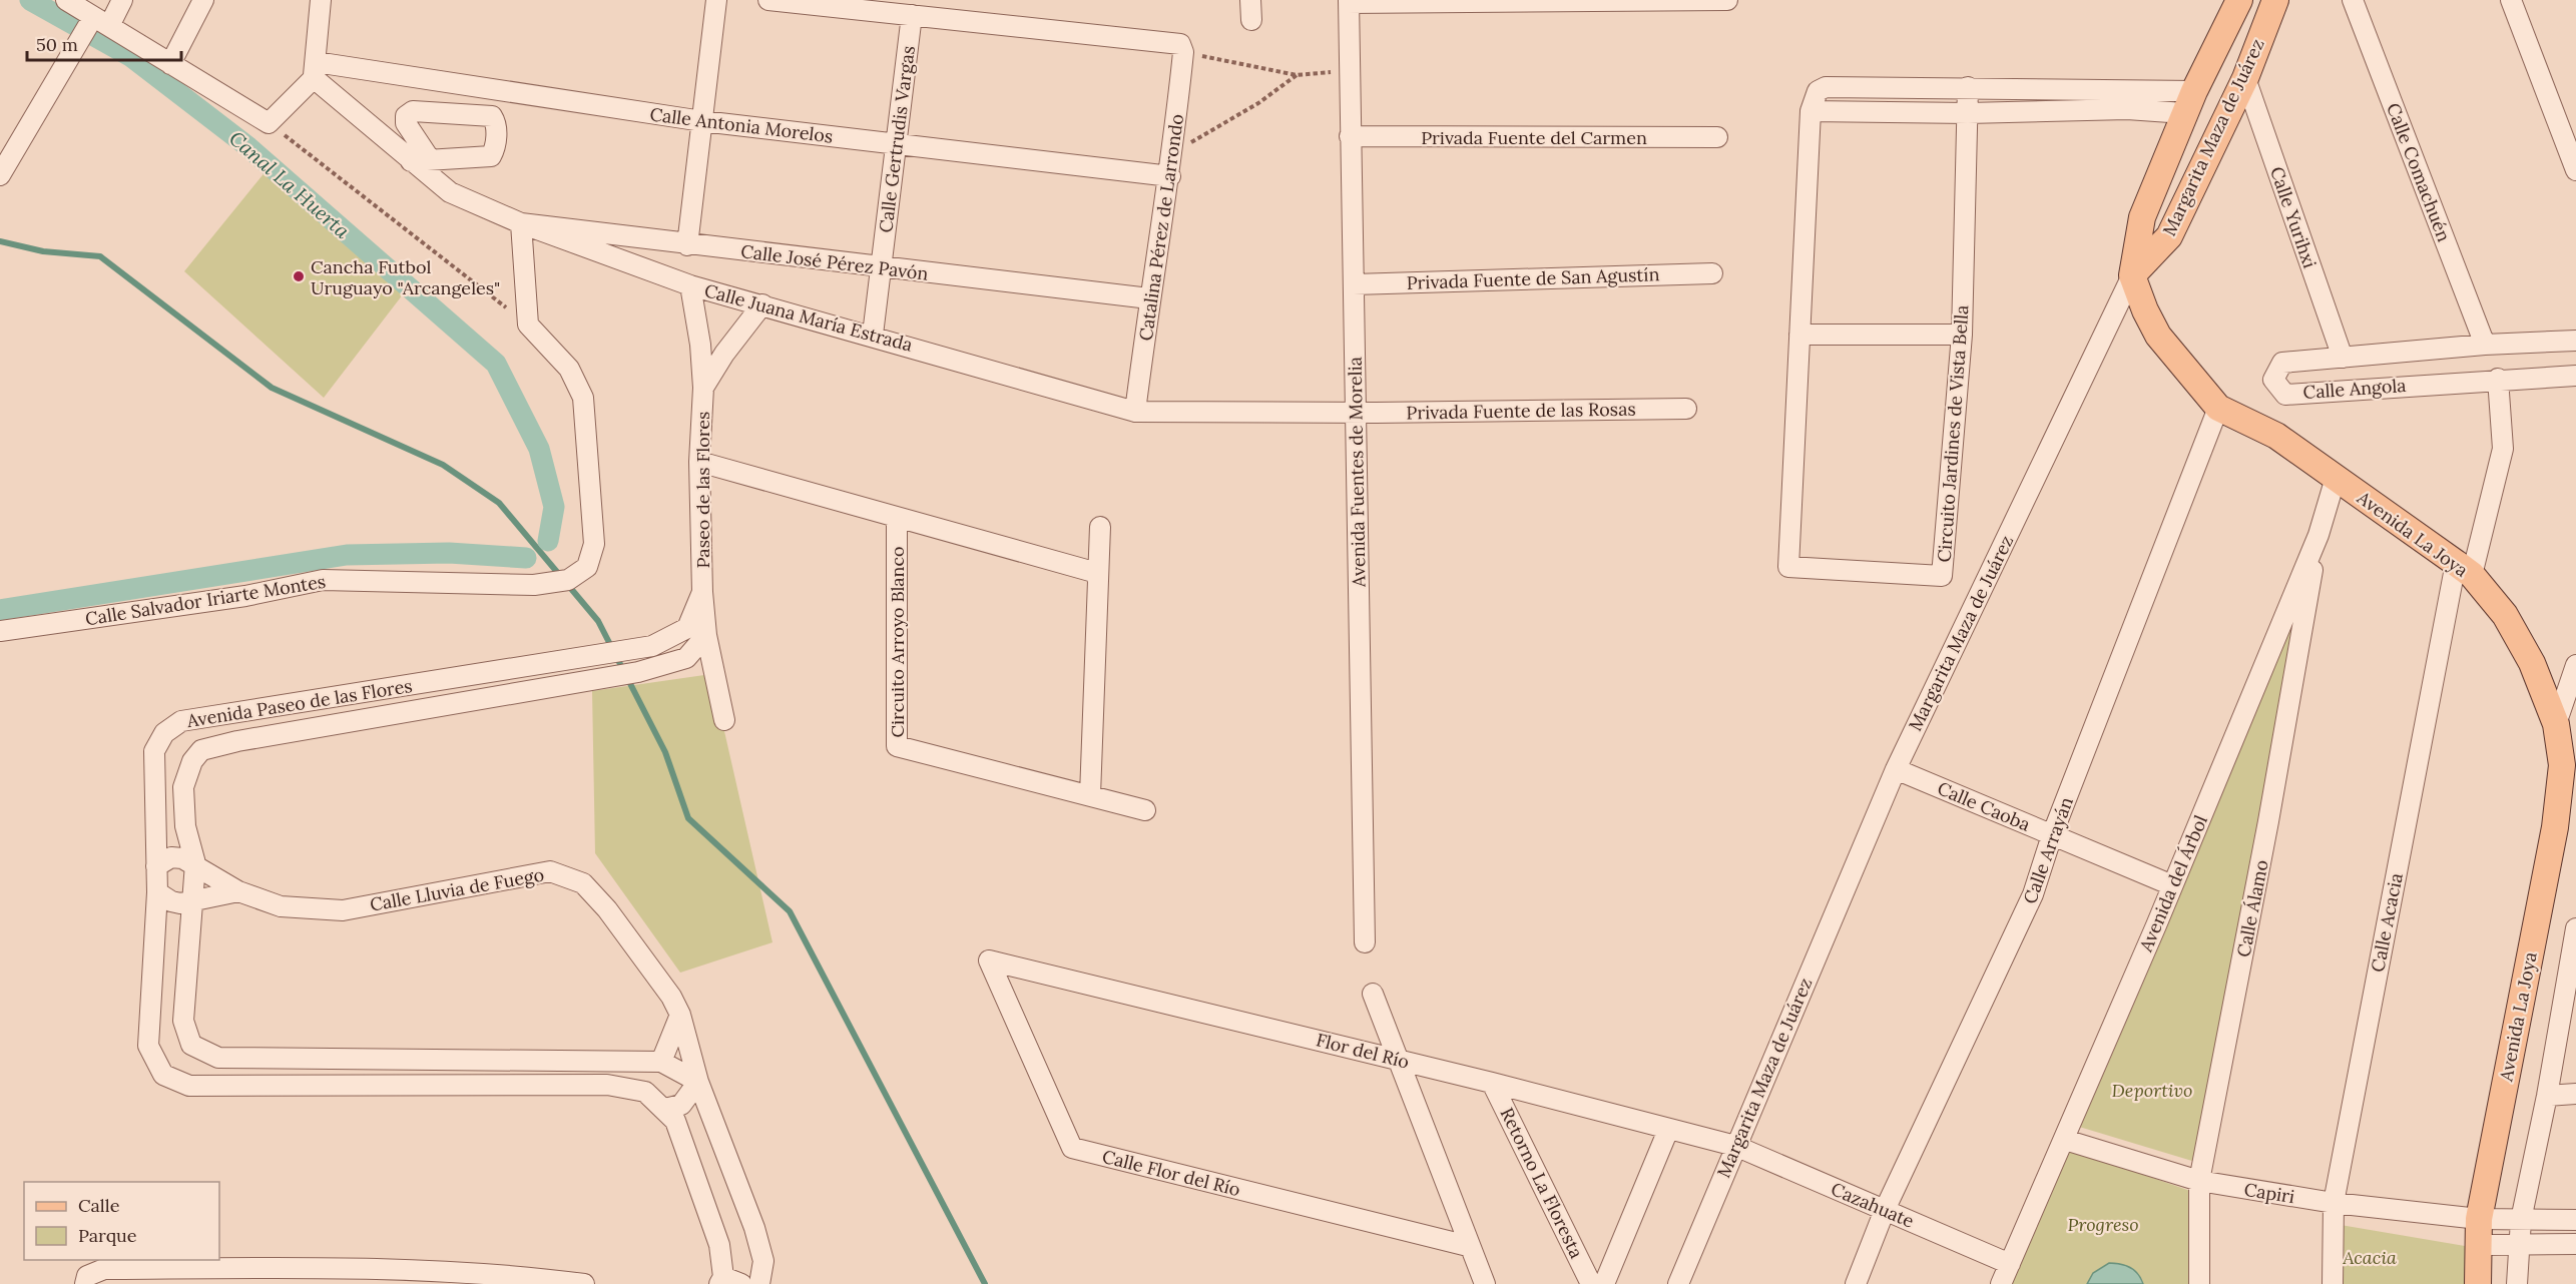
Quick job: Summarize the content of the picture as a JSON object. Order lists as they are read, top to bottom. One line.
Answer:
{"streets":{"main road":["Margarita Maza de Juárez","Avenida La Joya"],"street":["Calle Antonia Morelos","Privada Fuente del Carmen","Calle Gertrudis Vargas","Calle Comachuén","Calle Yurihxi","Catalina Pérez de Larrondo","Calle José Pérez Pavón","Privada Fuente de San Agustín","Calle Juana María Estrada","Calle Angola","Privada Fuente de las Rosas","Circuito Jardines de Vista Bella","Avenida Fuentes de Morelia","Paseo de las Flores","Calle Salvador Iriarte Montes","Circuito Arroyo Blanco","Avenida Paseo de las Flores","Calle Caoba","Calle Arrayán","Avenida del Árbol","Calle Lluvia de Fuego","Calle Álamo","Calle Acacia","Flor del Río","Calle Flor del Río","Retorno La Floresta","Capiri","Cazahuate"]},"crossings":[["Calle Antonia Morelos","Calle Gertrudis Vargas"],["Calle Antonia Morelos","Catalina Pérez de Larrondo"],["Calle Antonia Morelos","Calle Juana María Estrada"],["Privada Fuente del Carmen","Avenida Fuentes de Morelia"],["Margarita Maza de Juárez","Calle Yurihxi"],["Margarita Maza de Juárez","Circuito Jardines de Vista Bella"],["Margarita Maza de Juárez","Avenida La Joya"],["Margarita Maza de Juárez","Calle Caoba"],["Margarita Maza de Juárez","Flor del Río"],["Margarita Maza de Juárez","Cazahuate"],["Calle Gertrudis Vargas","Calle José Pérez Pavón"],["Calle Gertrudis Vargas","Calle Juana María Estrada"],["Calle Comachuén","Calle Angola"],["Calle Yurihxi","Calle Angola"],["Catalina Pérez de Larrondo","Calle José Pérez Pavón"],["Catalina Pérez de Larrondo","Calle Juana María Estrada"],["Calle José Pérez Pavón","Calle Juana María Estrada"],["Privada Fuente de San Agustín","Avenida Fuentes de Morelia"],["Calle Juana María Estrada","Privada Fuente de las Rosas"],["Calle Juana María Estrada","Avenida Fuentes de Morelia"],["Calle Juana María Estrada","Paseo de las Flores"],["Privada Fuente de las Rosas","Avenida Fuentes de Morelia"],["Paseo de las Flores","Circuito Arroyo Blanco"],["Paseo de las Flores","Avenida Paseo de las Flores"],["Avenida La Joya","Calle Arrayán"],["Avenida La Joya","Avenida del Árbol"],["Avenida La Joya","Calle Acacia"],["Avenida La Joya","Capiri"],["Avenida Paseo de las Flores","Calle Lluvia de Fuego"],["Calle Caoba","Calle Arrayán"],["Calle Caoba","Avenida del Árbol"],["Calle Arrayán","Cazahuate"],["Avenida del Árbol","Calle Álamo"],["Avenida del Árbol","Capiri"],["Avenida del Árbol","Cazahuate"],["Calle Álamo","Capiri"],["Calle Acacia","Capiri"],["Flor del Río","Calle Flor del Río"],["Flor del Río","Retorno La Floresta"],["Flor del Río","Cazahuate"]],"water":["Canal La Huerta"],"parks":["Deportivo","Progreso","Acacia"],"places":["Cancha Futbol Uruguayo \"Arcangeles\""],"legend":["Calle","Parque"],"scale_bar":"50 m"}
